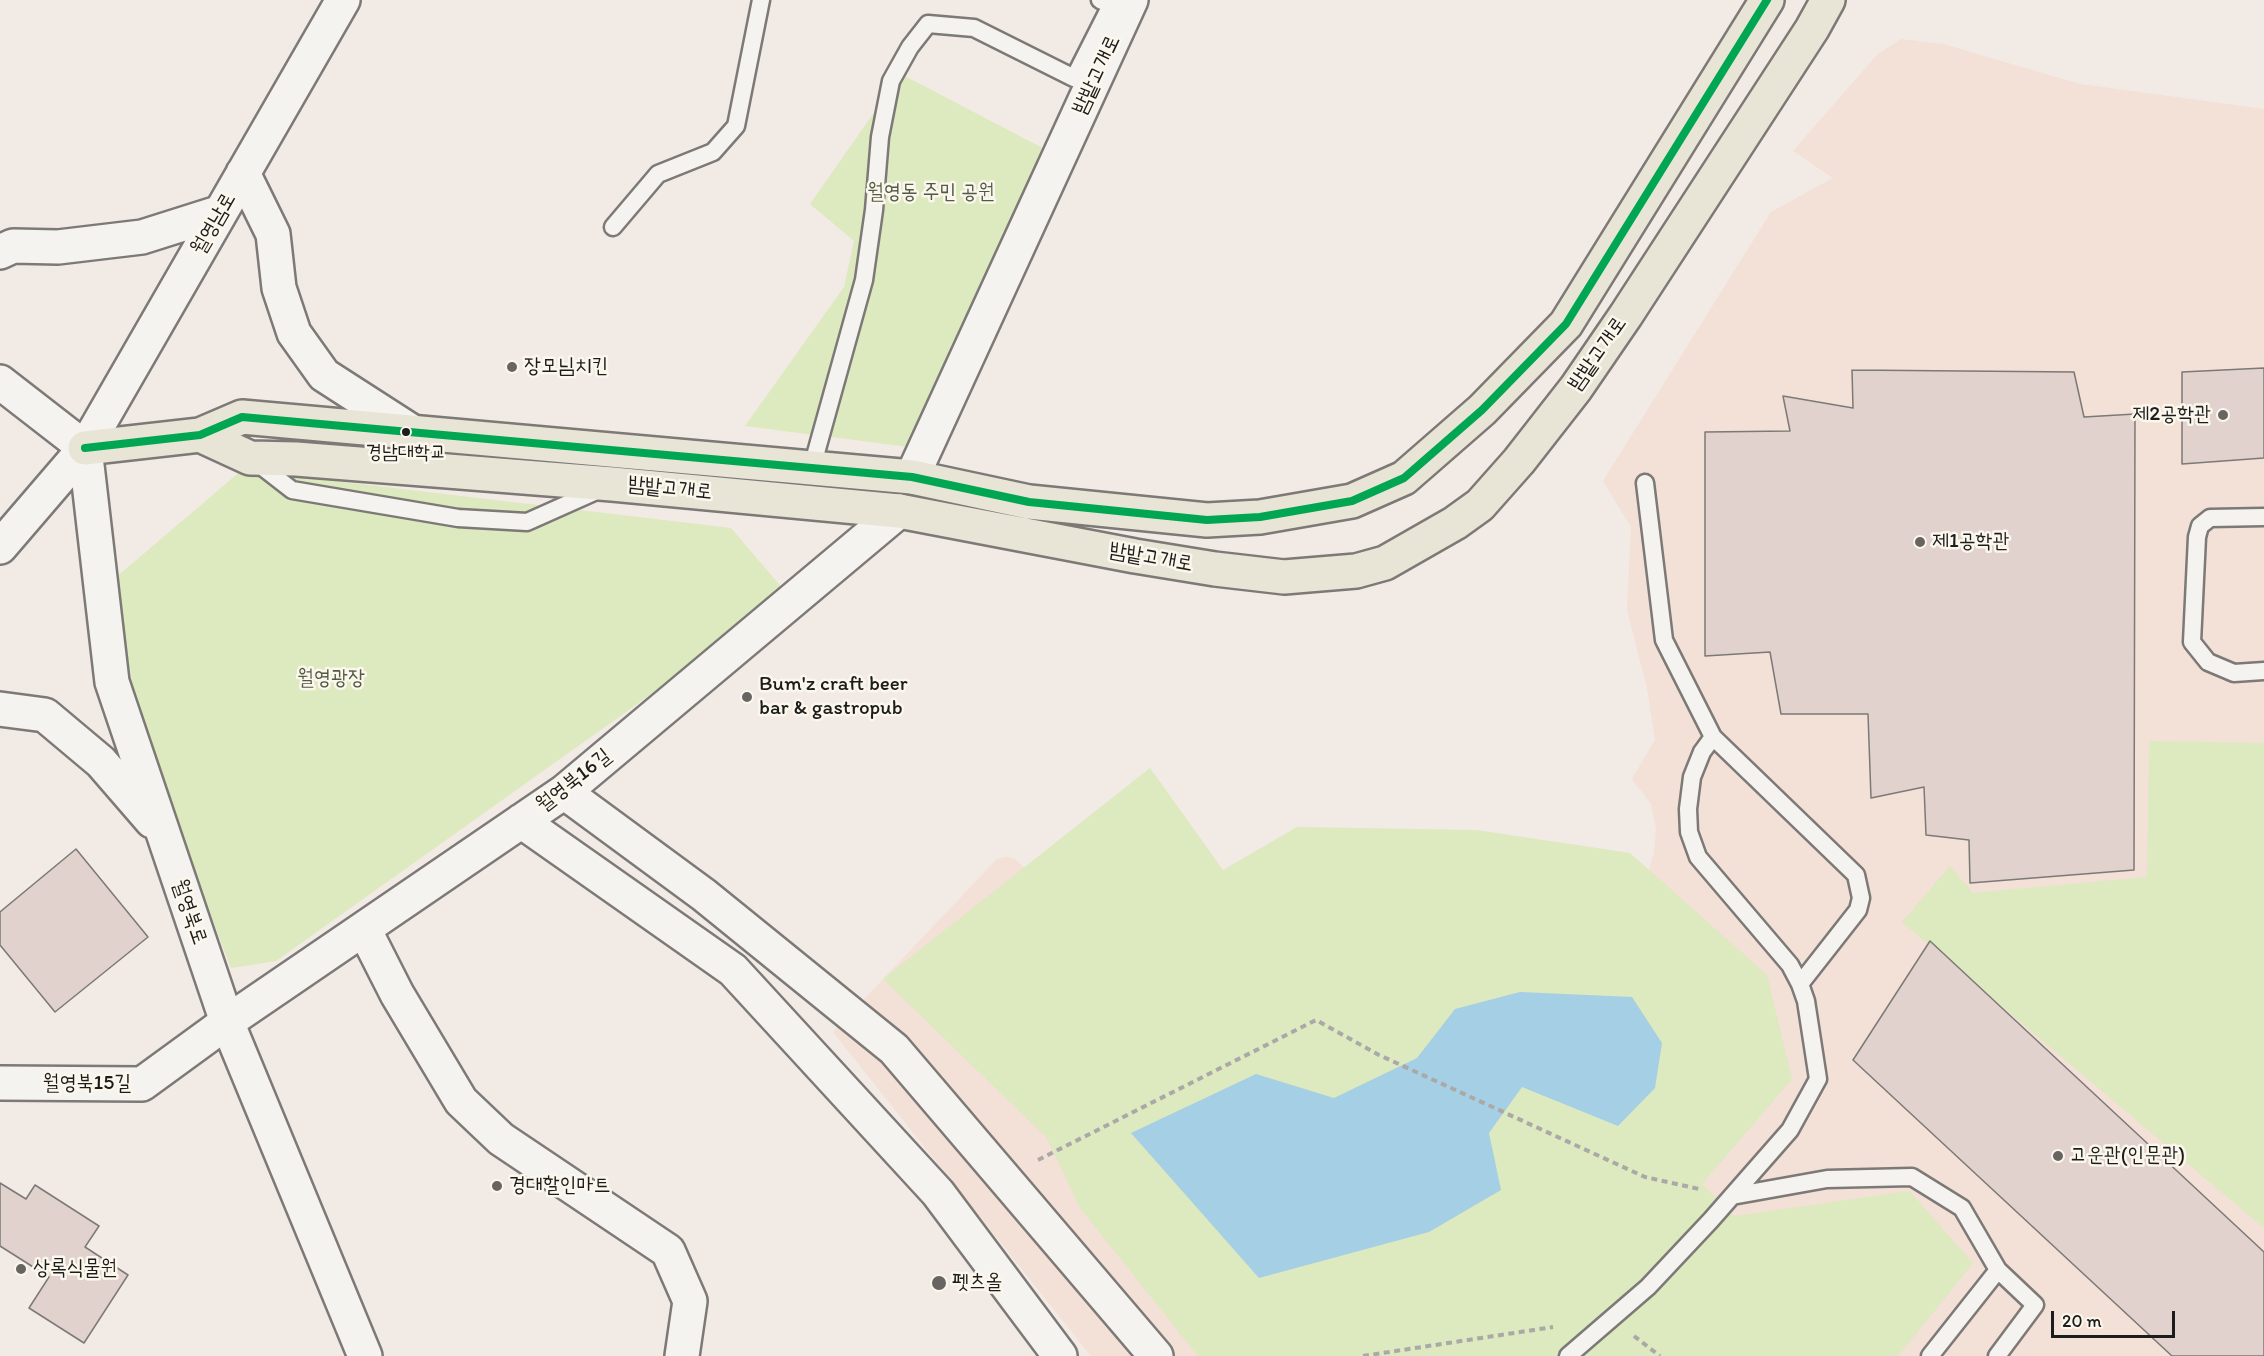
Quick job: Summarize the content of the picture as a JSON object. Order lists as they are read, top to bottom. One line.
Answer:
{"streets":{"main road":["밤밭고개로"],"street":["월영남로","월영북16길","월영북로","월영북15길"]},"crossings":[["밤밭고개로","월영남로"],["밤밭고개로","월영북16길"],["밤밭고개로","월영북로"],["월영남로","월영북로"],["월영북16길","월영북로"],["월영북16길","월영북15길"],["월영북로","월영북15길"]],"parks":["월영동 주민 공원","월영광장"],"places":["장모님치킨","제2공학관","경남대학교","제1공학관","Bum'z craft beer bar & gastropub","고운관(인문관)","경대할인마트","상록식물원","펫츠올"],"scale_bar":"20 m"}
